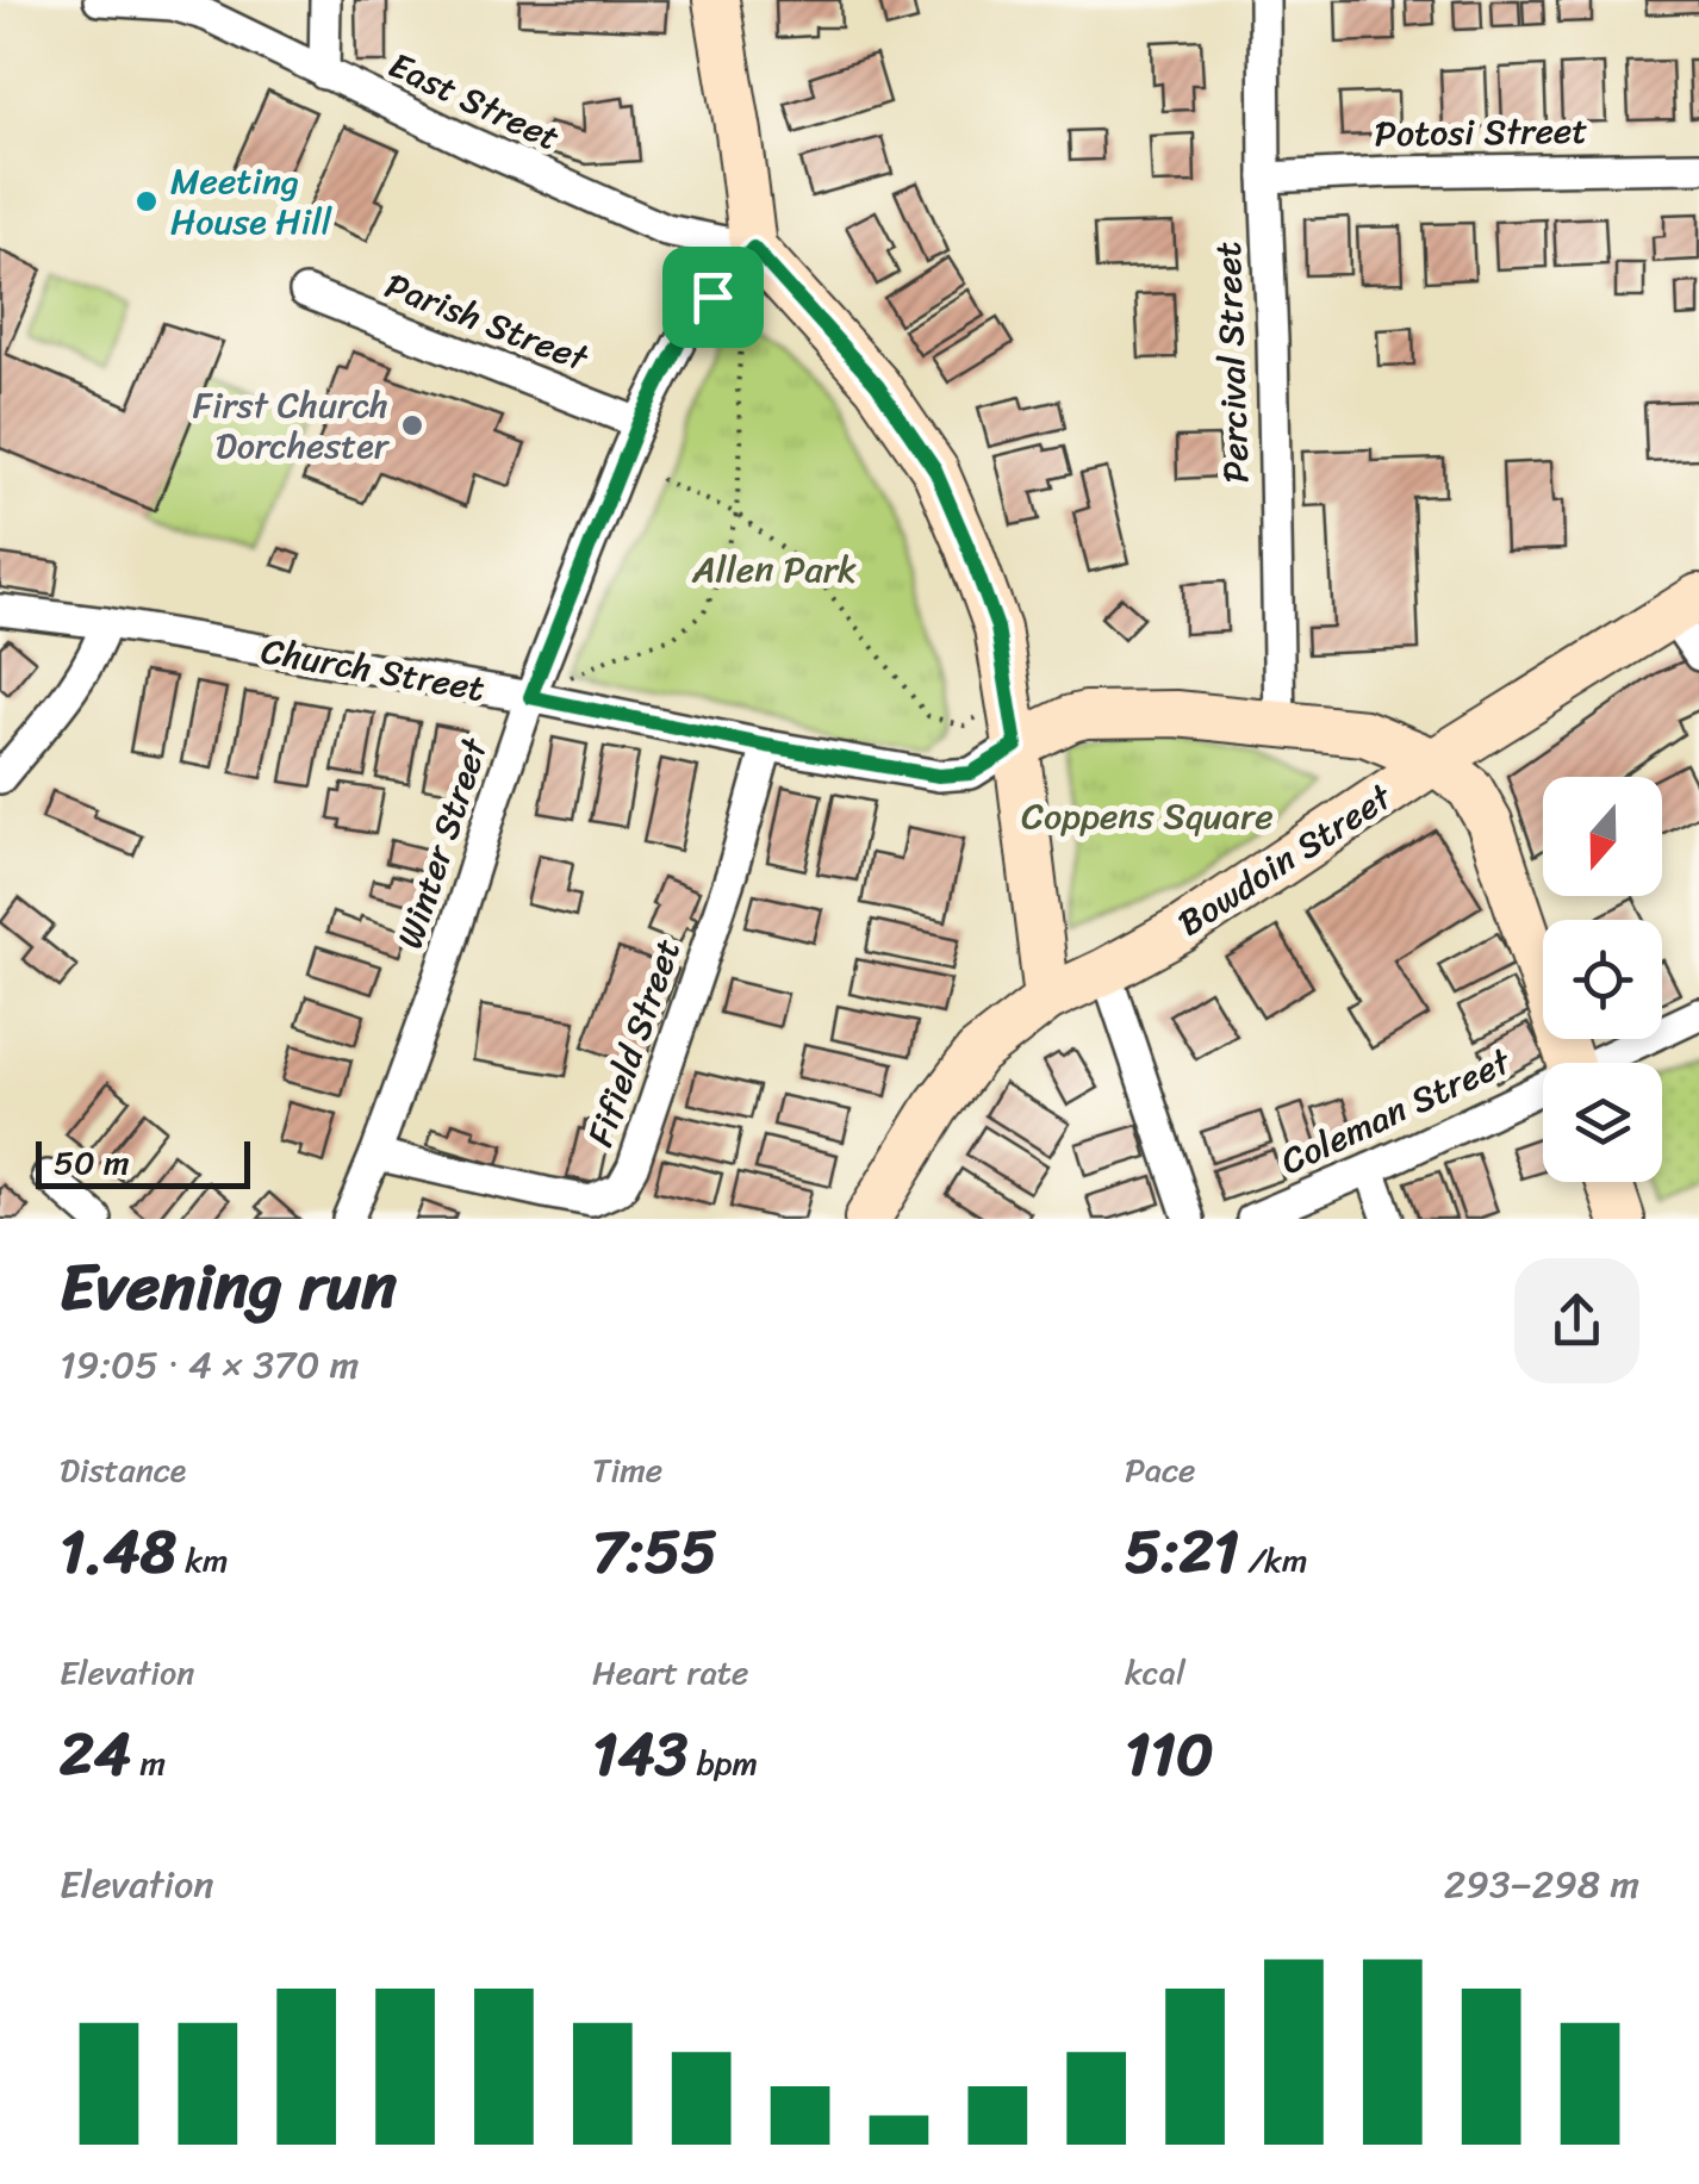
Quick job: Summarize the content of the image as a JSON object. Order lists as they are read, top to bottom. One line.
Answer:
{"streets":{"main road":["Church Street","Bowdoin Street"],"street":["East Street","Potosi Street","Parish Street","Percival Street","Winter Street","Fifield Street","Coleman Street"]},"crossings":[["East Street","Winter Street"],["Potosi Street","Percival Street"],["Parish Street","Winter Street"],["Percival Street","Church Street"],["Church Street","Winter Street"],["Church Street","Bowdoin Street"],["Church Street","Fifield Street"],["Winter Street","Fifield Street"]],"parks":["Allen Park","Coppens Square"],"places":["Meeting House Hill","First Church Dorchester"],"scale_bar":"50 m","north":"bottom","page":{"scale":"50 m","heading":["Evening run","19:05 · 4 × 370 m"],"stats":[["Distance","1.48 km"],["Time","7:55"],["Pace","5:21 /km"],["Elevation","24 m"],["Heart rate","143 bpm"],["kcal","110"]],"chart":["Elevation","293–298 m"]}}
